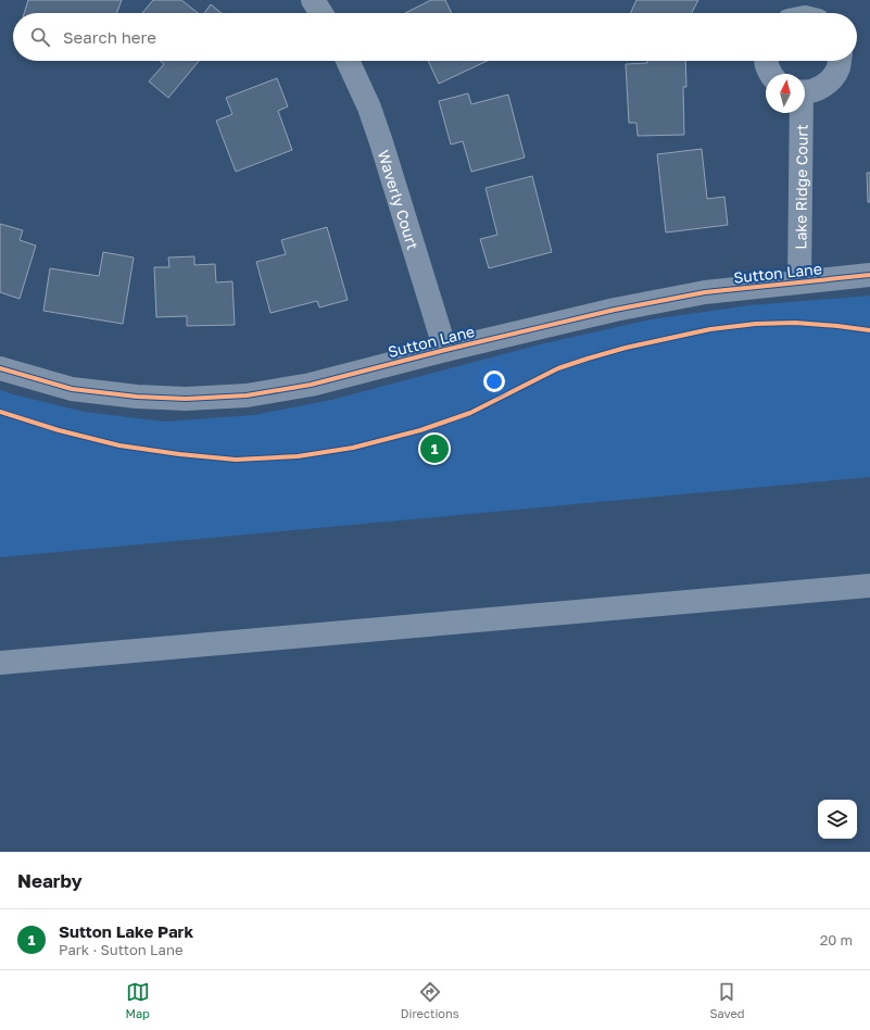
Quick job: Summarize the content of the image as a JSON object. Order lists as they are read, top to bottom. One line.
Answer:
{"streets":{"street":["Lake Ridge Court","Waverly Court","Sutton Lane"]},"crossings":[["Lake Ridge Court","Sutton Lane"],["Waverly Court","Sutton Lane"]],"north":"top","page":{"search":"Search here","pins":"1","heading":"Nearby","list":[{"mark":"1","name":"Sutton Lake Park","note":"Park · Sutton Lane","value":"20 m"}],"nav":["Map","Directions","Saved"]}}
